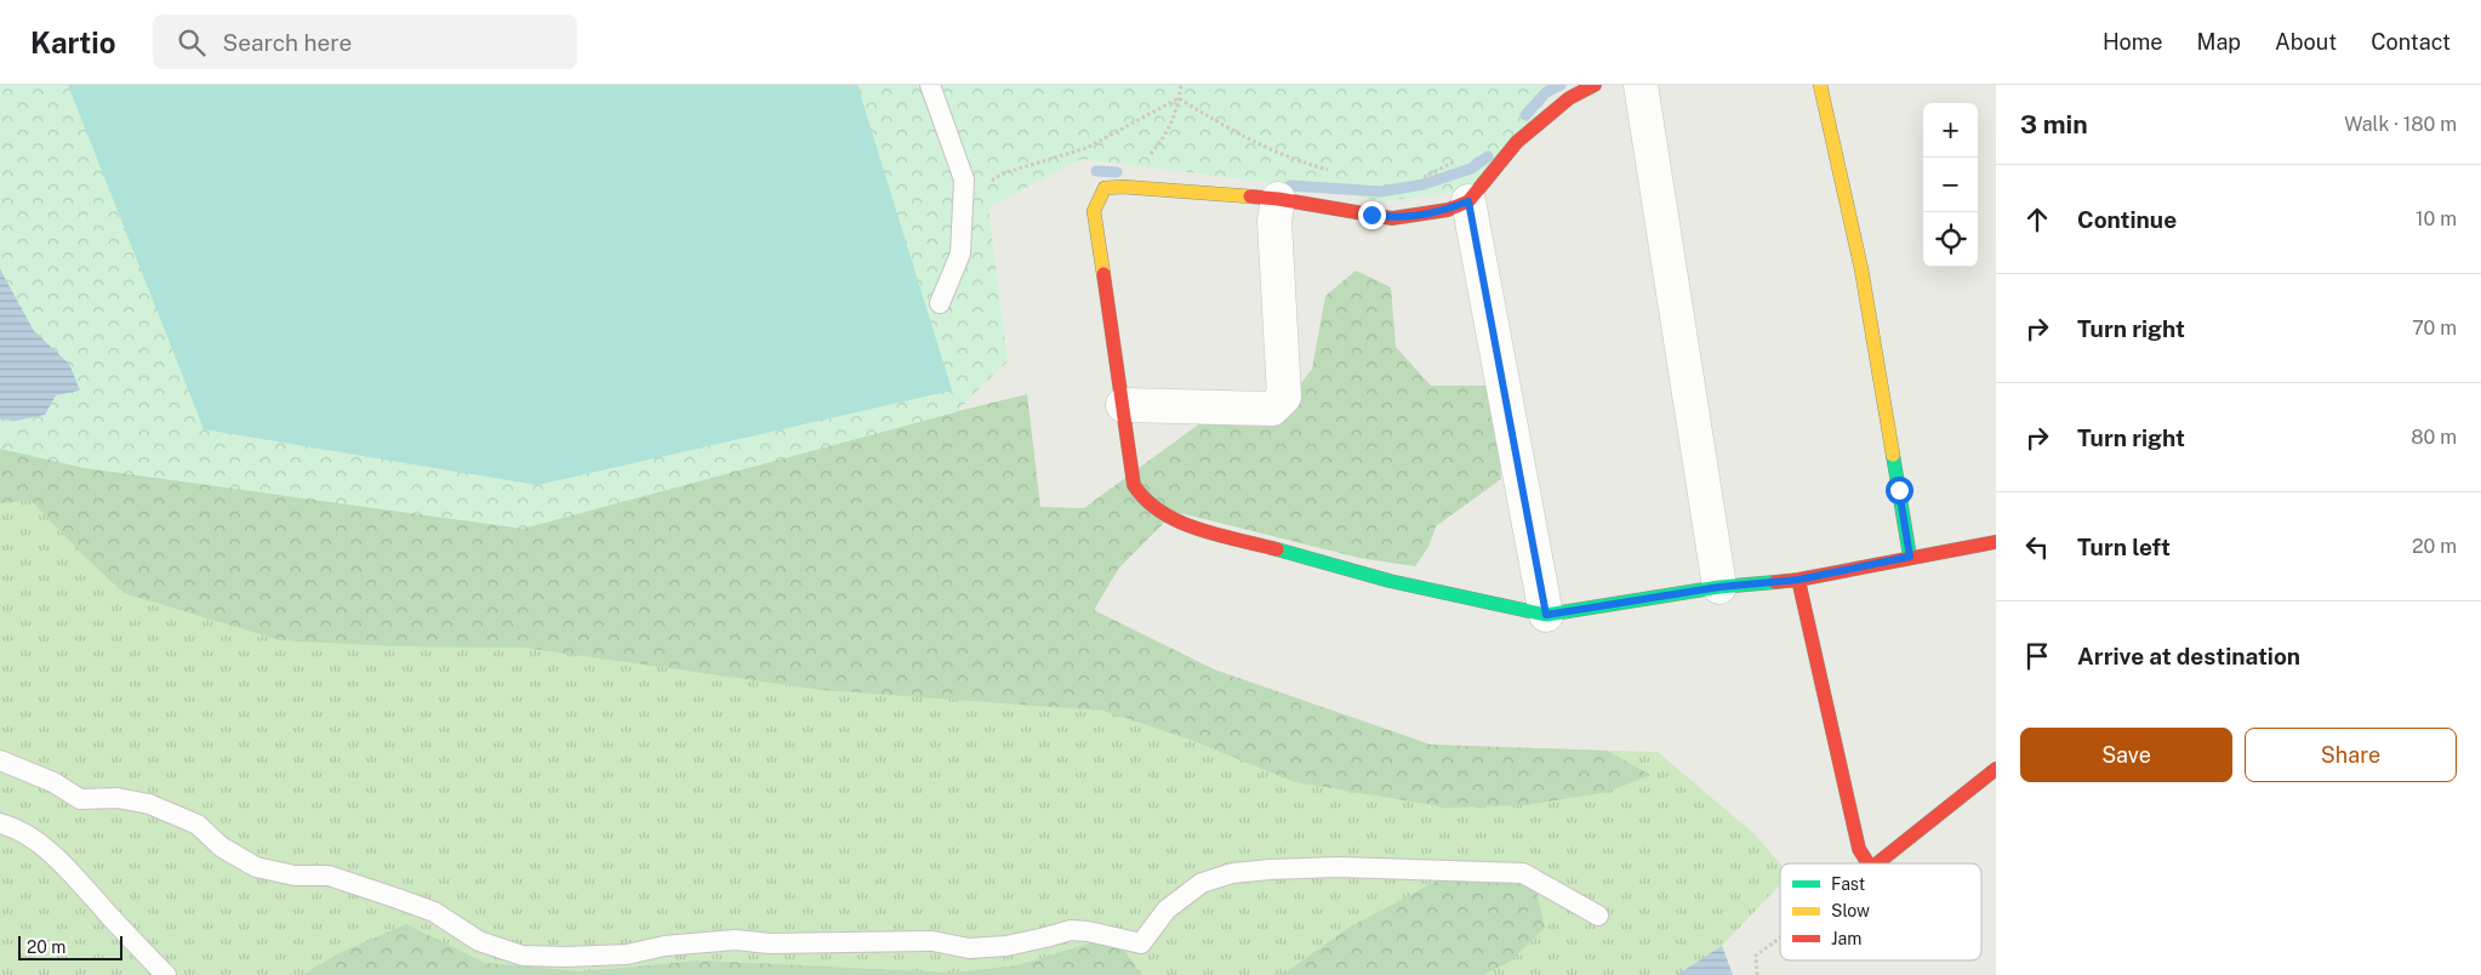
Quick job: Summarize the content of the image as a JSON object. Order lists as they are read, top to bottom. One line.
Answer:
{"legend":["Fast","Slow","Jam"],"scale_bar":"20 m","page":{"header":"Kartio","search":"Search here","nav":["Home","Map","About","Contact"],"heading":["3 min","Walk · 180 m"],"map_buttons":["+","−"],"list":[["Continue","10 m"],["Turn right","70 m"],["Turn right","80 m"],["Turn left","20 m"],"Arrive at destination"],"buttons":["Save","Share"],"scale":"20 m"}}
